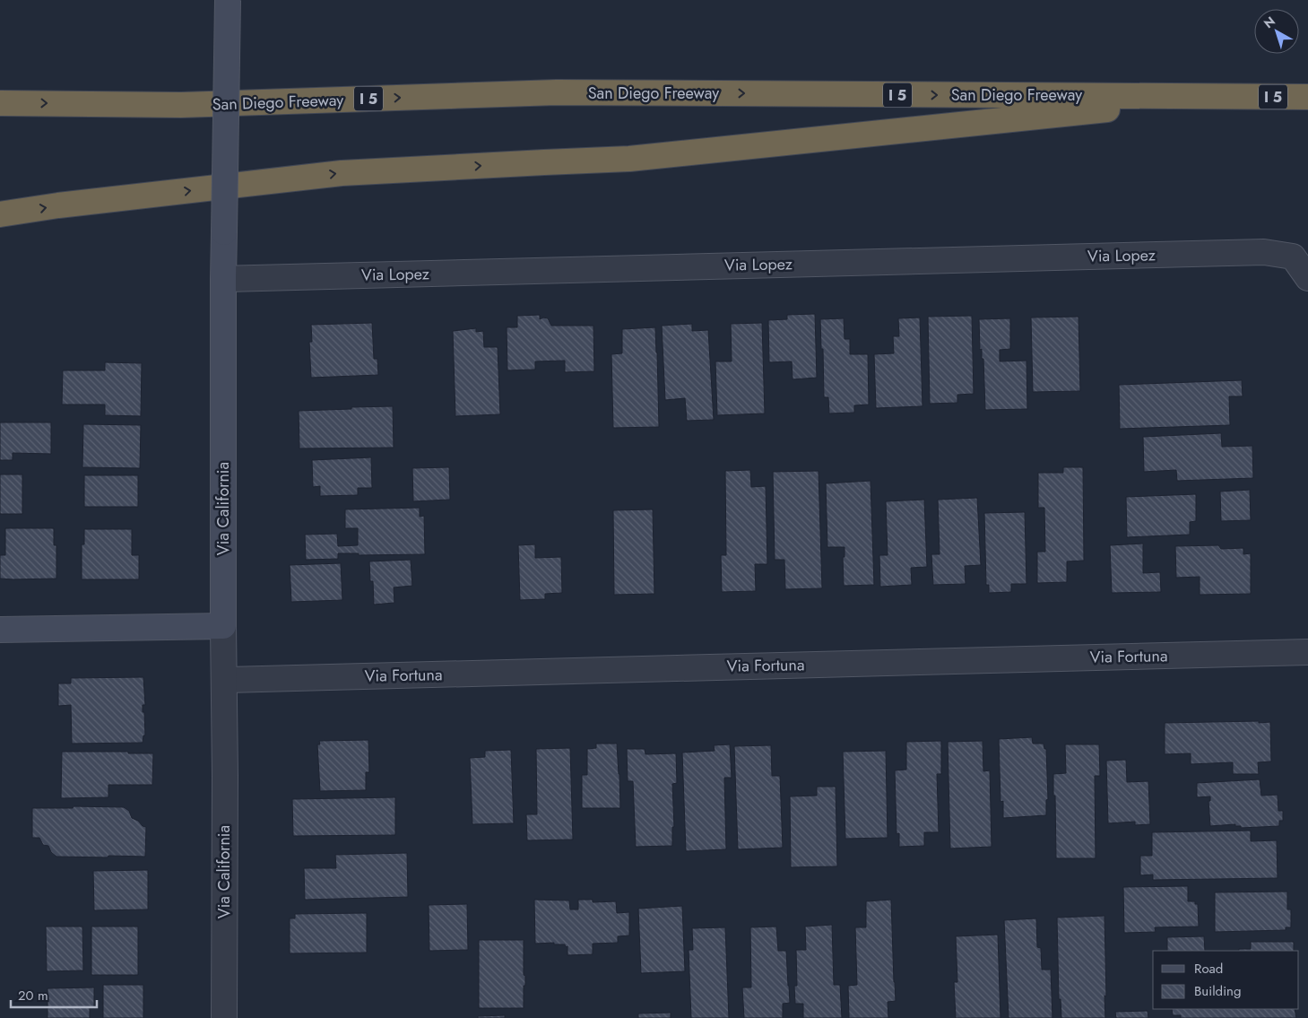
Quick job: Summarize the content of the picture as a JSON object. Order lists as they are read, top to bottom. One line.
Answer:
{"streets":{"highway":["San Diego Freeway","I 5"],"main road":["Via California"],"street":["Via Lopez","Via Fortuna"]},"crossings":[["Via Lopez","Via California"],["Via California","Via Fortuna"]],"legend":["Road","Building"],"scale_bar":"20 m","north":"top left"}
